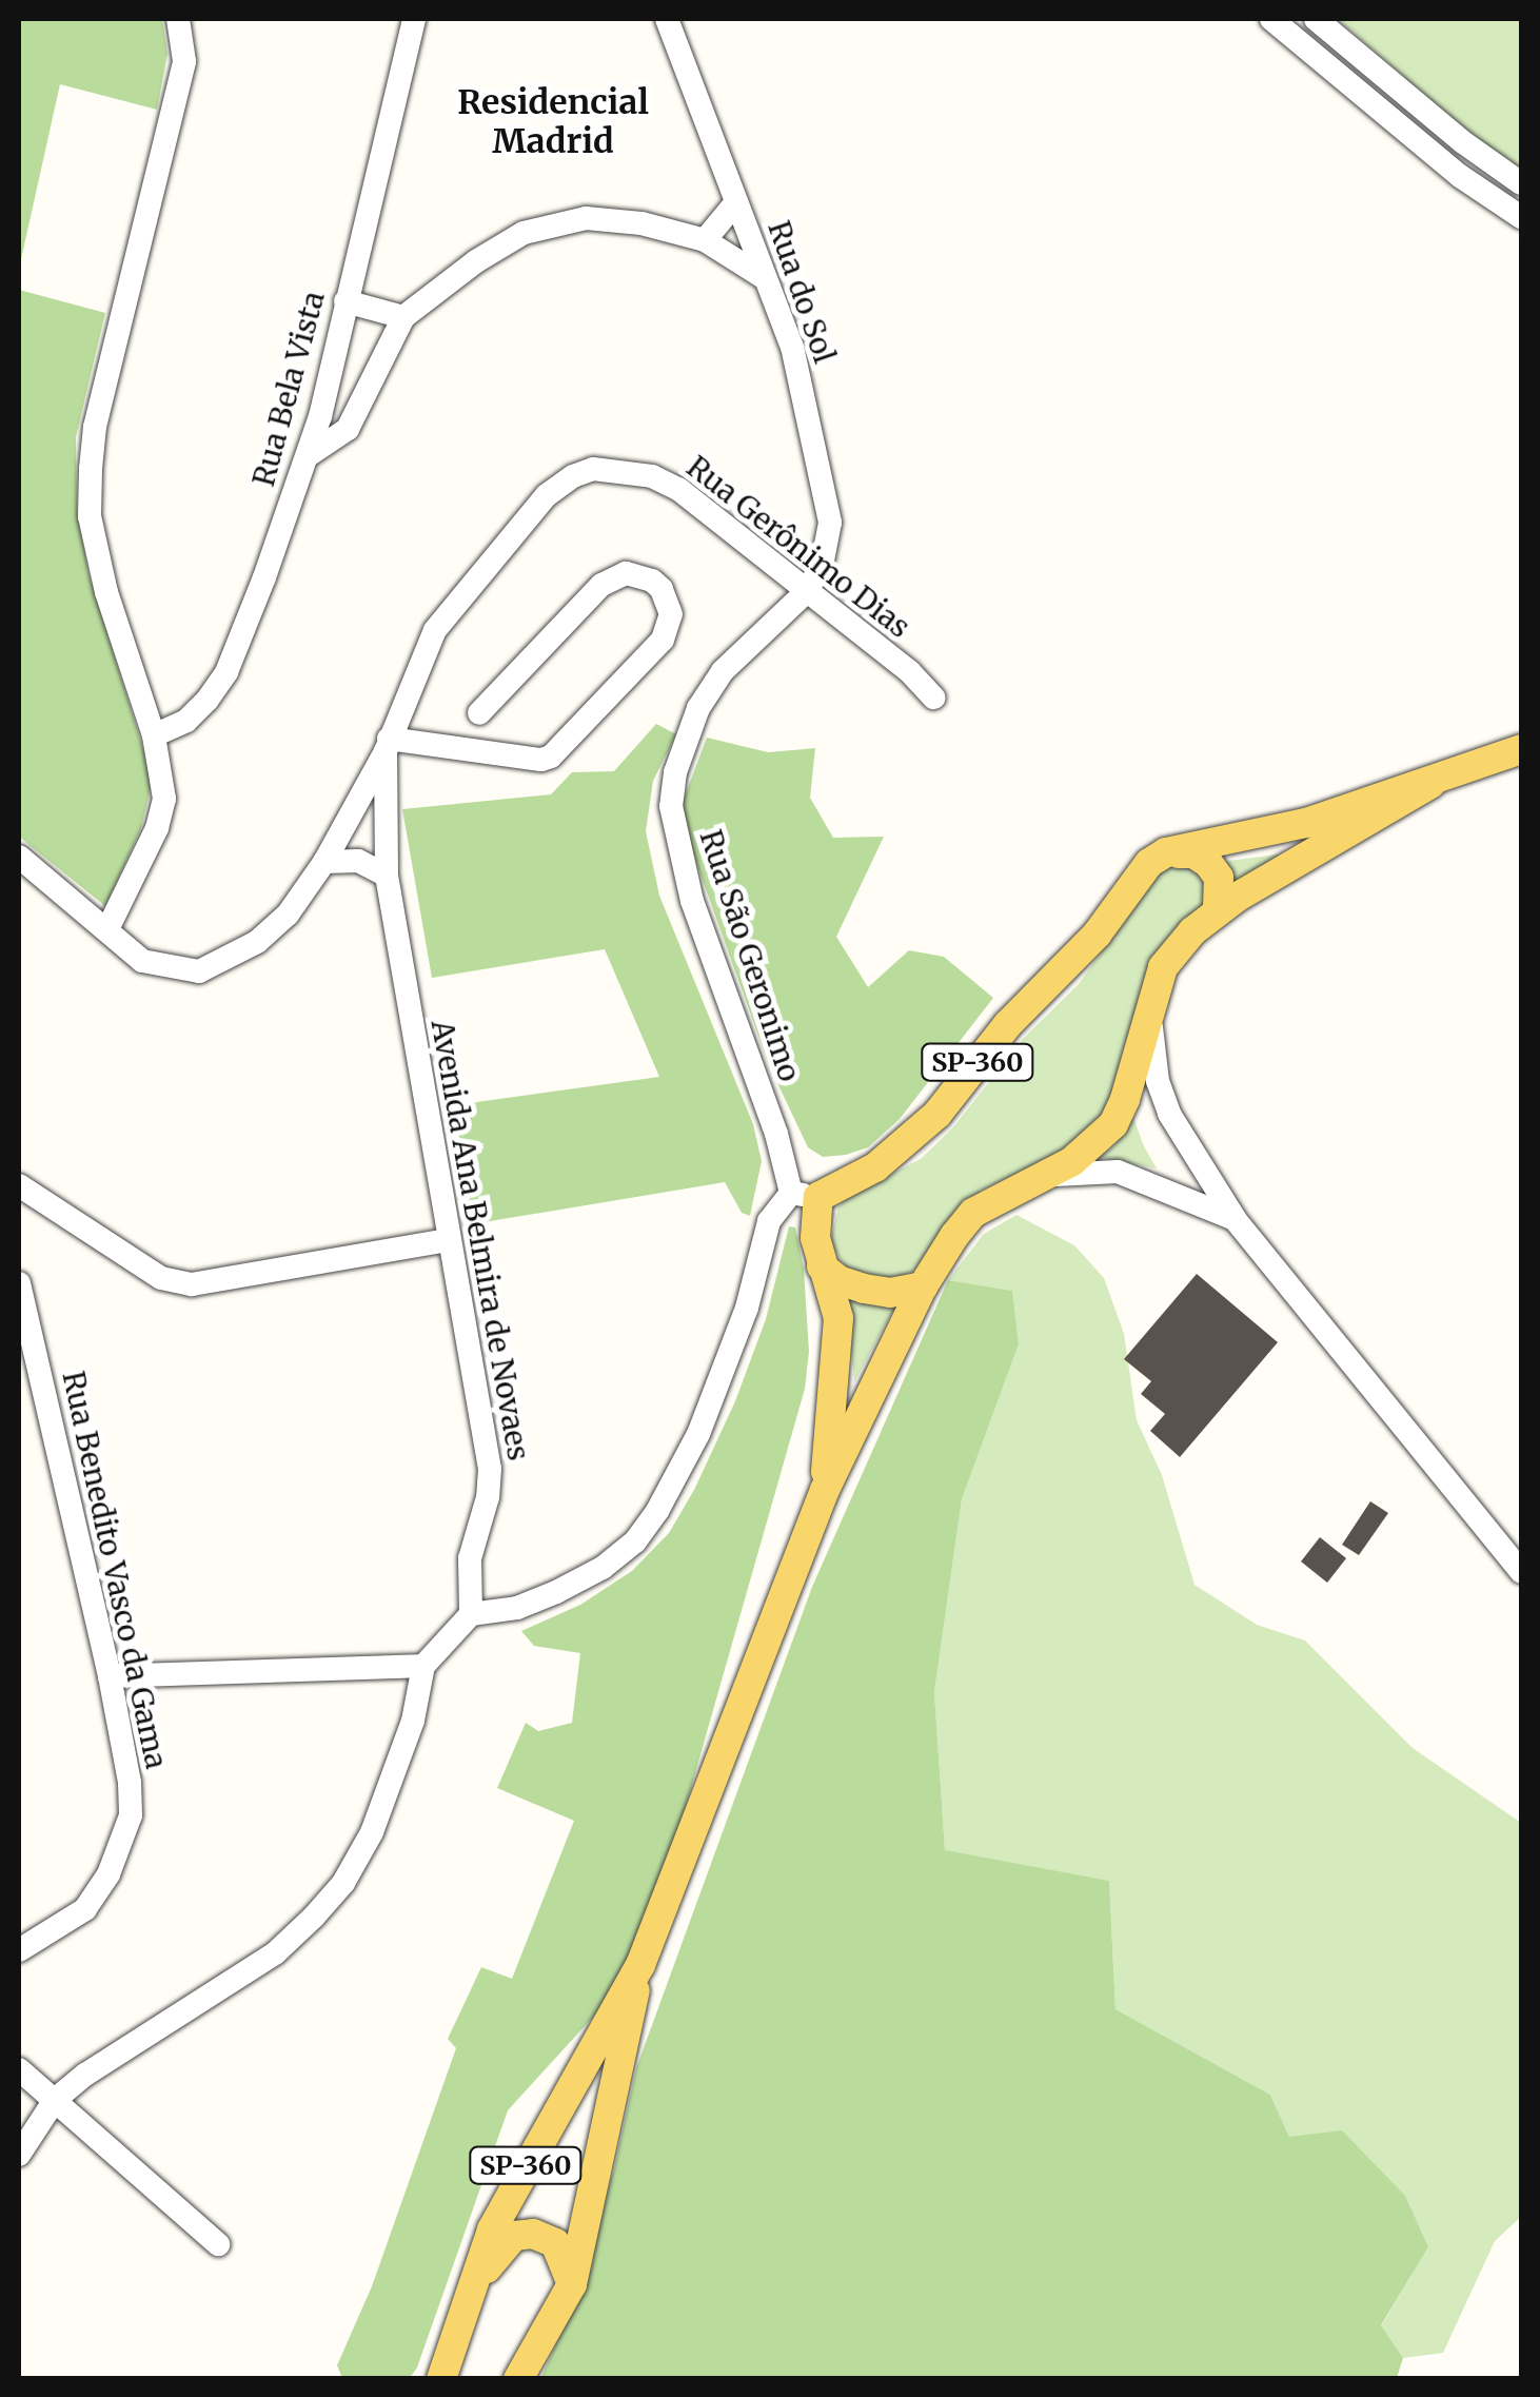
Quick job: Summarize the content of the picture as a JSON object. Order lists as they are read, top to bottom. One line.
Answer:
{"streets":{"main road":["SP-360"],"street":["Rua do Sol","Rua Bela Vista","Rua Gerônimo Dias","Rua São Geronimo","Avenida Ana Belmira de Novaes","Rua Benedito Vasco da Gama"]},"crossings":[["Rua do Sol","Rua Gerônimo Dias"],["Rua do Sol","Rua São Geronimo"],["Rua Gerônimo Dias","Rua São Geronimo"],["Rua Gerônimo Dias","Avenida Ana Belmira de Novaes"],["Rua São Geronimo","SP-360"]],"districts":["Residencial Madrid"]}
